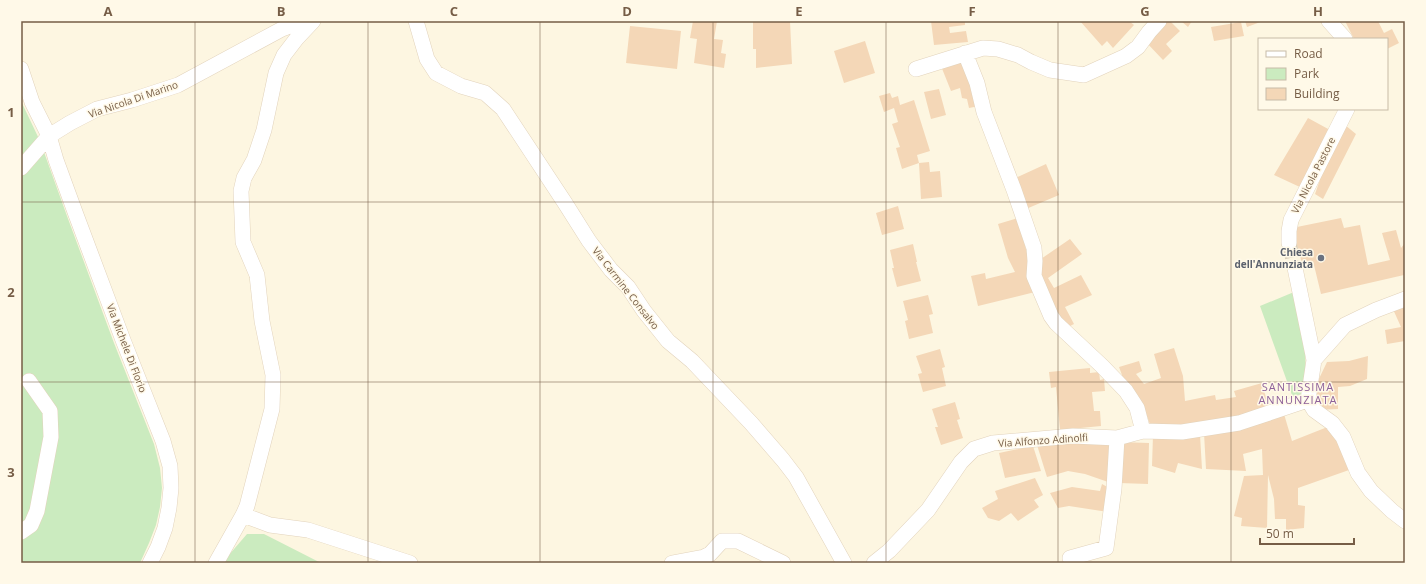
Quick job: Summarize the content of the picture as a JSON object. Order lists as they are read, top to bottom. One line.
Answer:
{"streets":{"street":["Via Nicola Di Marino","Via Nicola Pastore","Via Carmine Consalvo","Via Michele Di Florio","Via Alfonzo Adinolfi"]},"crossings":[["Via Nicola Di Marino","Via Michele Di Florio"]],"districts":["SANTISSIMA ANNUNZIATA"],"places":["Chiesa dell'Annunziata"],"legend":["Road","Park","Building"],"scale_bar":"50 m","grid":{"columns":["A","B","C","D","E","F","G","H"],"rows":["1","2","3"]}}
